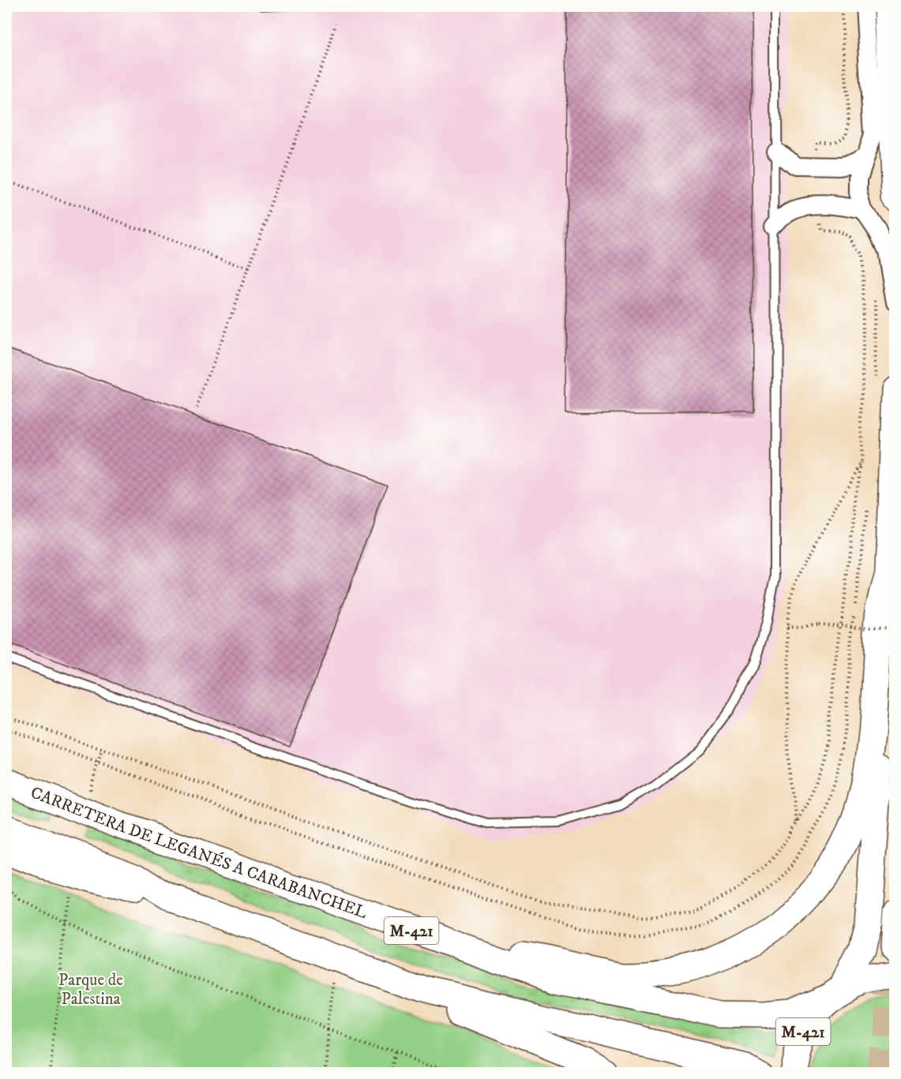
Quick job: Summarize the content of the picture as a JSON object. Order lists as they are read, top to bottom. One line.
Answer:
{"streets":{"main road":["CARRETERA DE LEGANÉS A CARABANCHEL","M-421"]},"crossings":[["CARRETERA DE LEGANÉS A CARABANCHEL","M-421"]],"parks":["Parque de Palestina"]}
